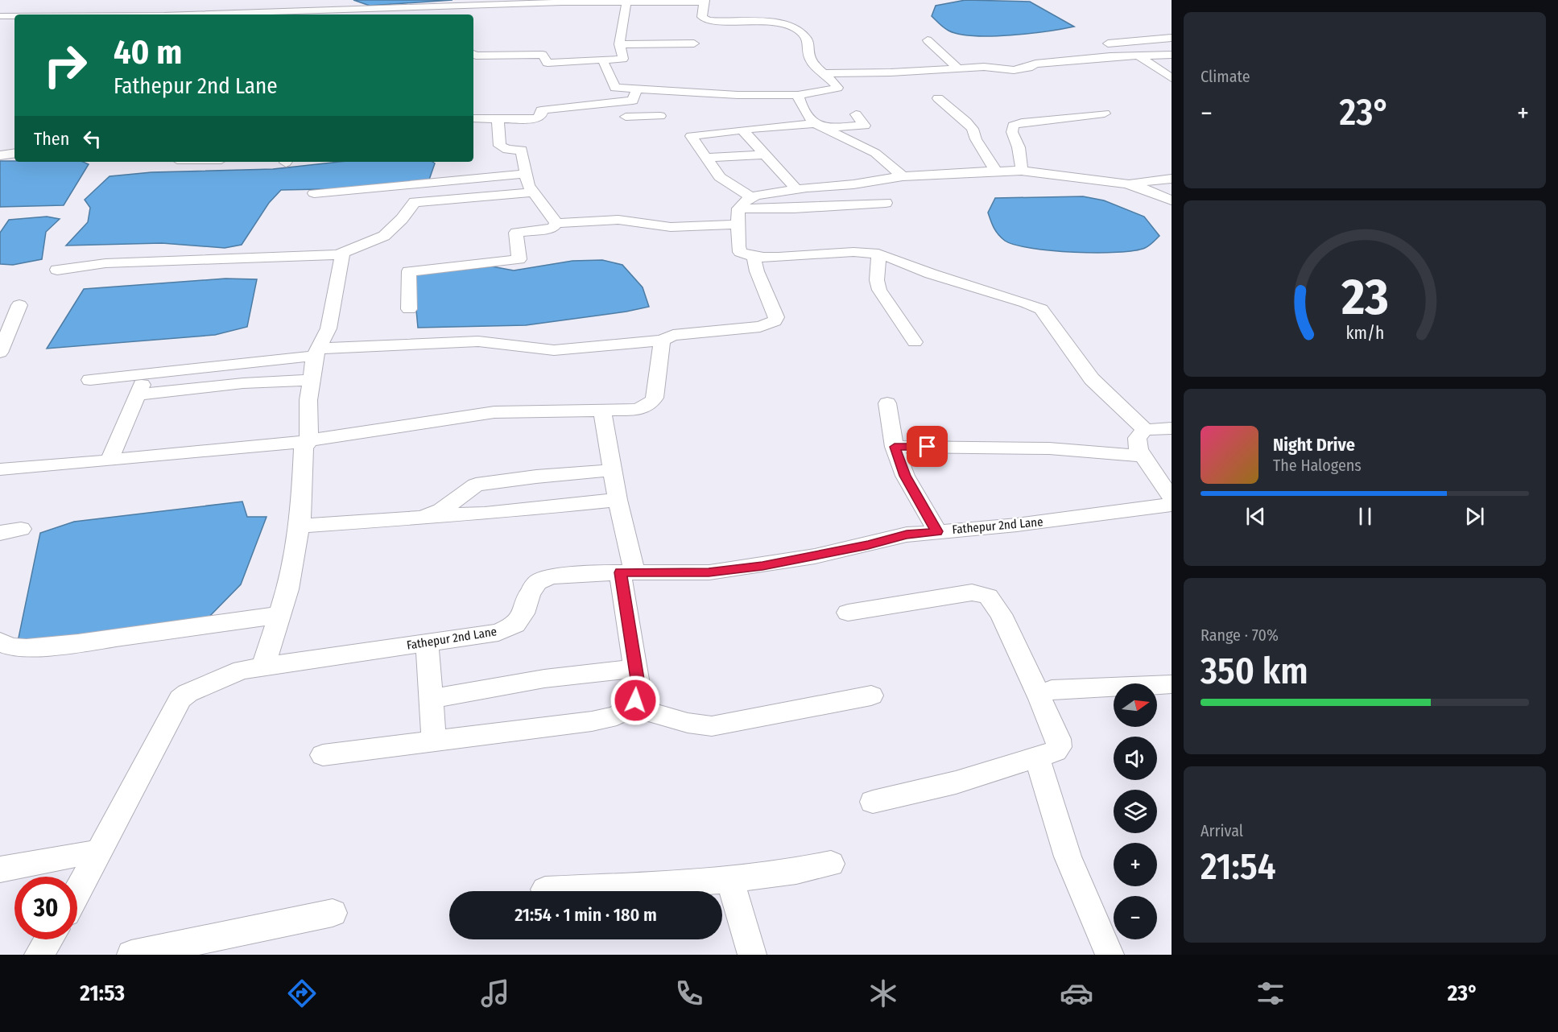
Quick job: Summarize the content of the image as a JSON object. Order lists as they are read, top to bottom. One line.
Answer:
{"streets":{"street":["Fathepur 2nd Lane"]},"north":"right","page":{"tile":["Climate",["Range · 70%","350 km"],["Arrival","21:54"]],"turn":["40 m","Fathepur 2nd Lane"],"heat":["−","23°","+"],"then":"Then","song":["Night Drive","The Halogens"],"map_buttons":["+","−"],"limit":"30","trip":"21:54 · 1 min · 180 m","tabs":["21:53","23°"],"gauge":["23","km/h"]}}
